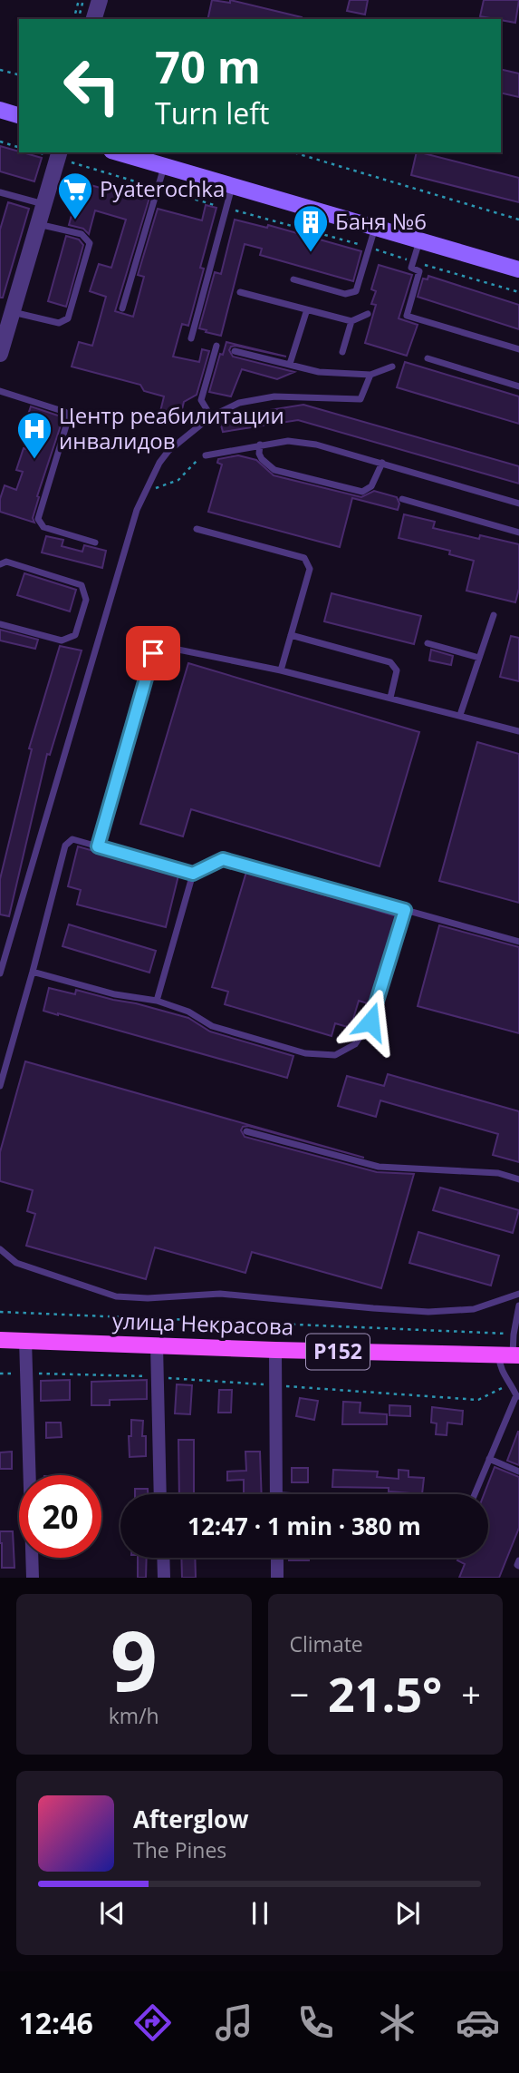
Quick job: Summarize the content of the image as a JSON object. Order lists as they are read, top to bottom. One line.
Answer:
{"streets":{"main road":["улица Некрасова","Р152"]},"places":{"supermarket":["Pyaterochka"],"building":["Баня №6"],"hospital":["Центр реабилитации инвалидов"]},"page":{"turn":["70 m","Turn left"],"limit":"20","trip":"12:47 · 1 min · 380 m","tile":[["9","km/h"],"Climate"],"heat":["−","21.5°","+"],"song":["Afterglow","The Pines"],"tabs":"12:46"}}
